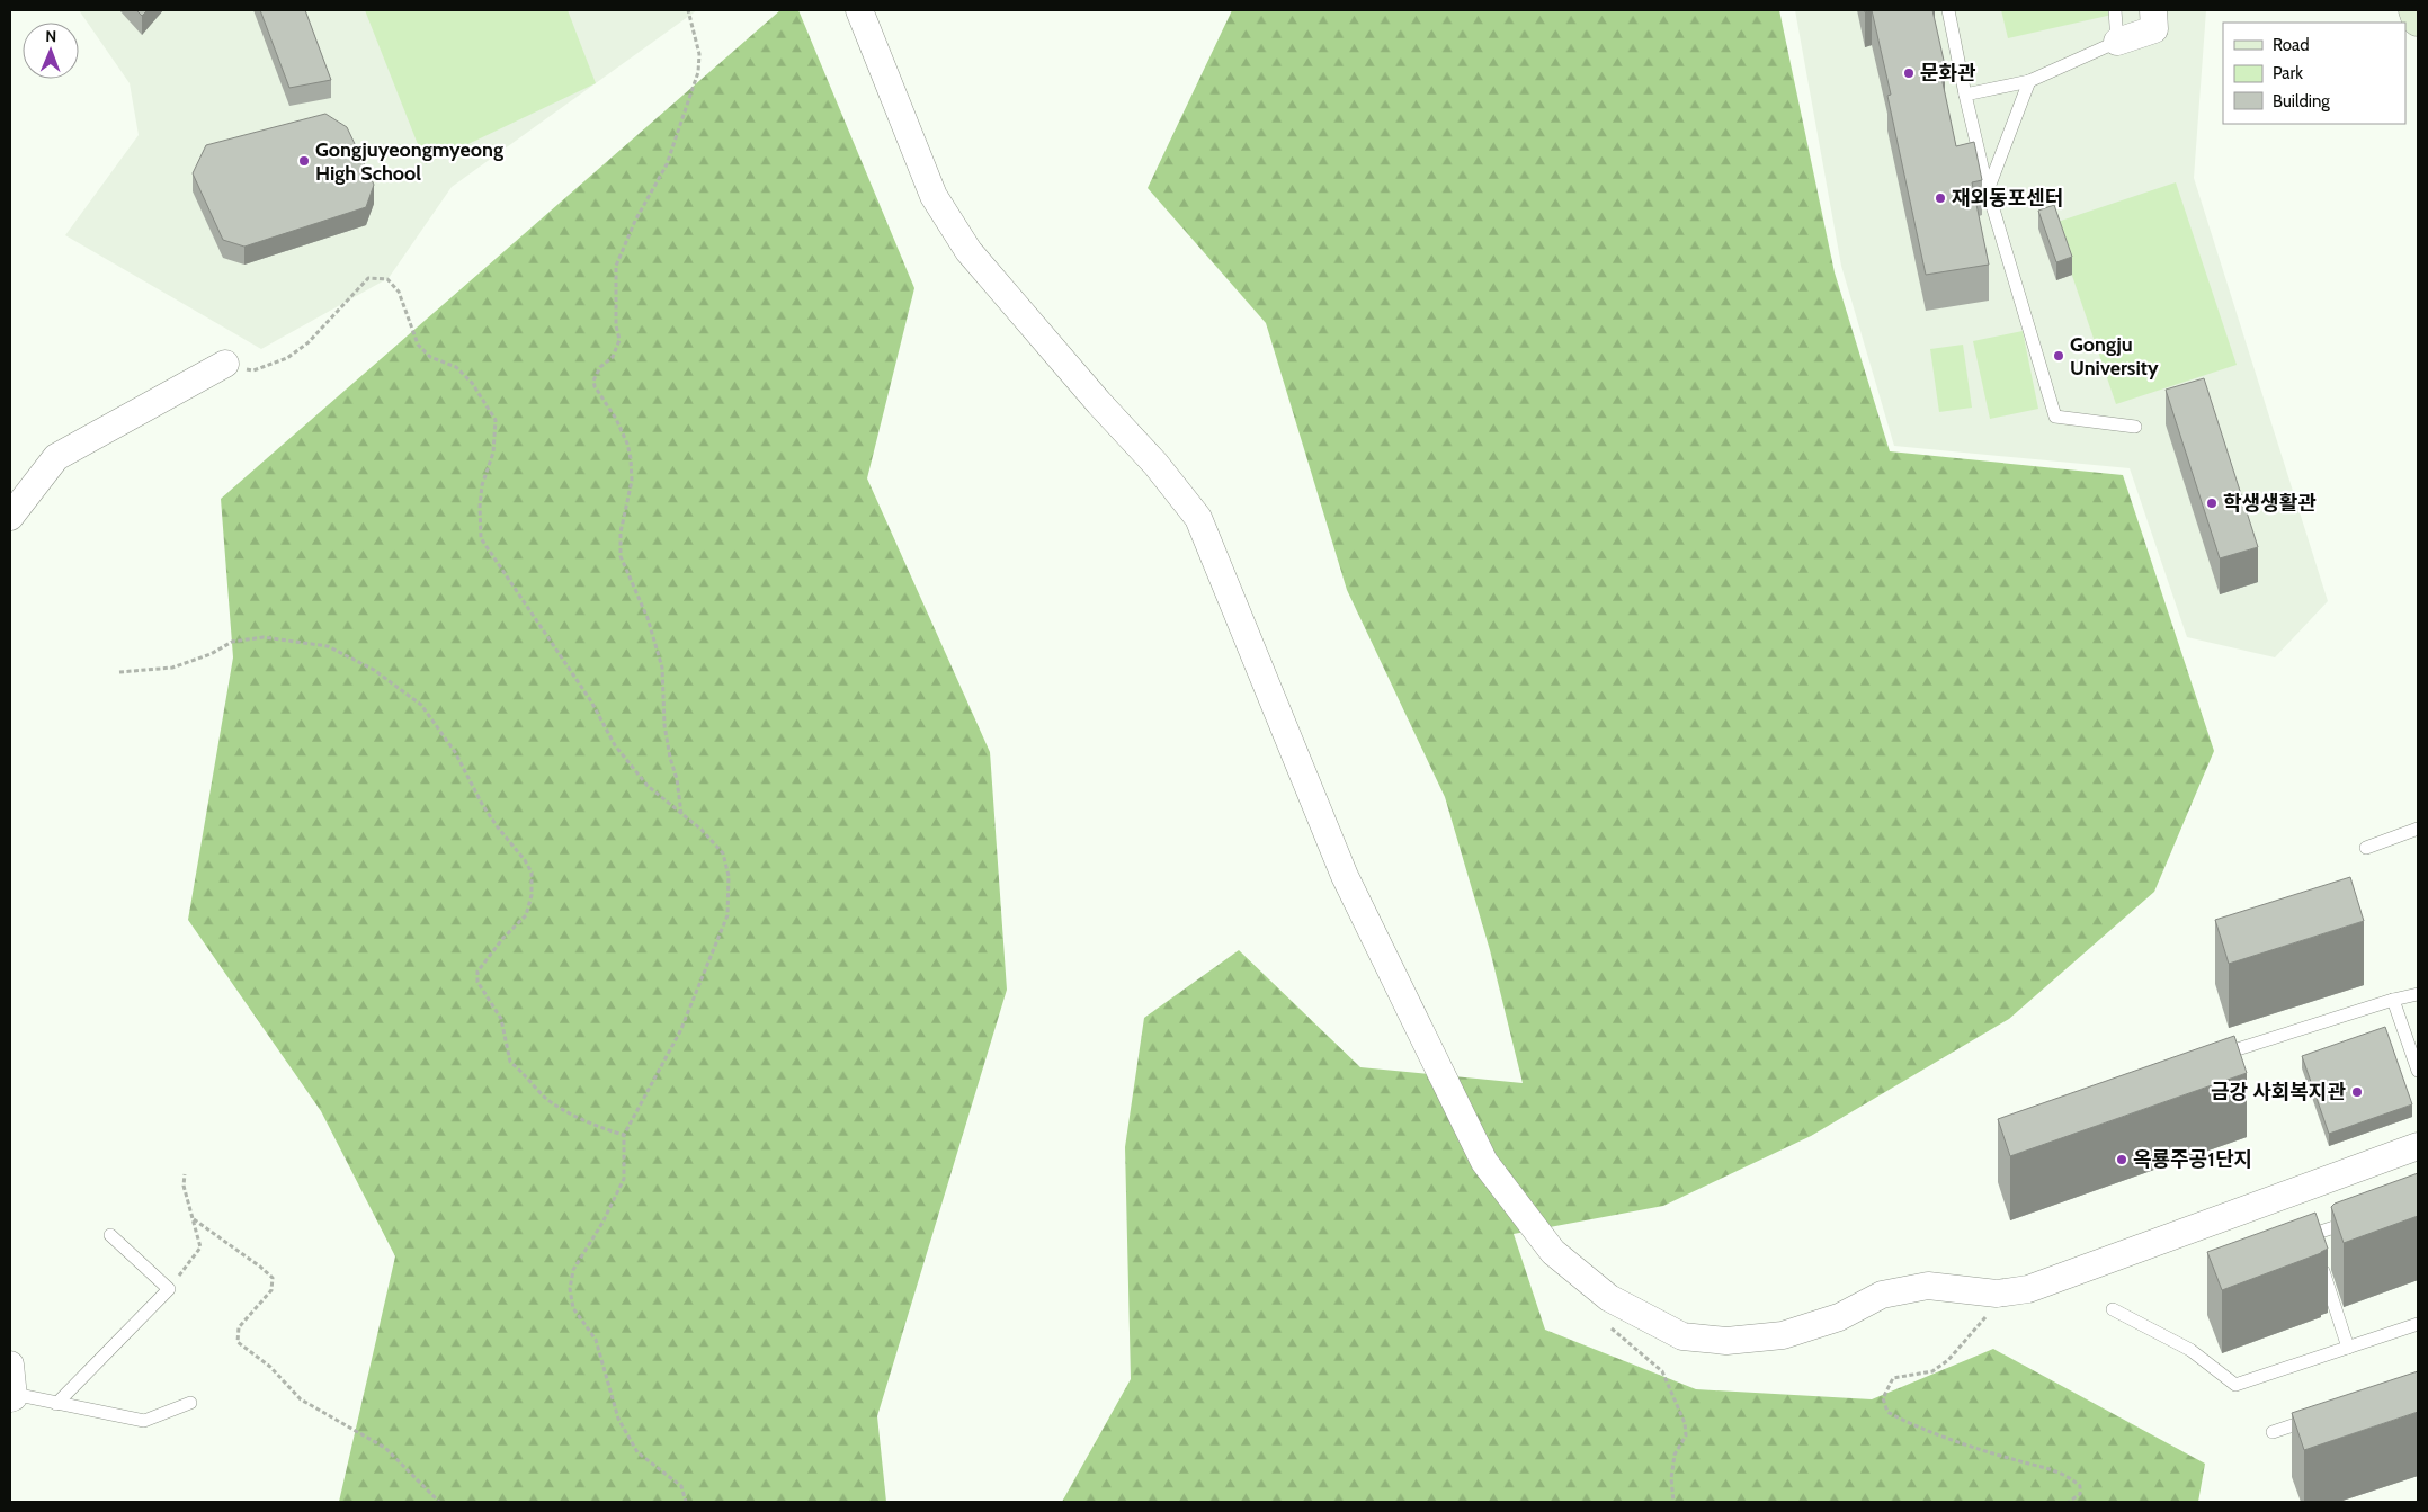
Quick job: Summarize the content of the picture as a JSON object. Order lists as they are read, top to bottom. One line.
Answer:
{"places":["문화관","Gongjuyeongmyeong High School","재외동포센터","Gongju University","학생생활관","금강 사회복지관","옥룡주공1단지"],"legend":["Road","Park","Building"],"north":"top"}
